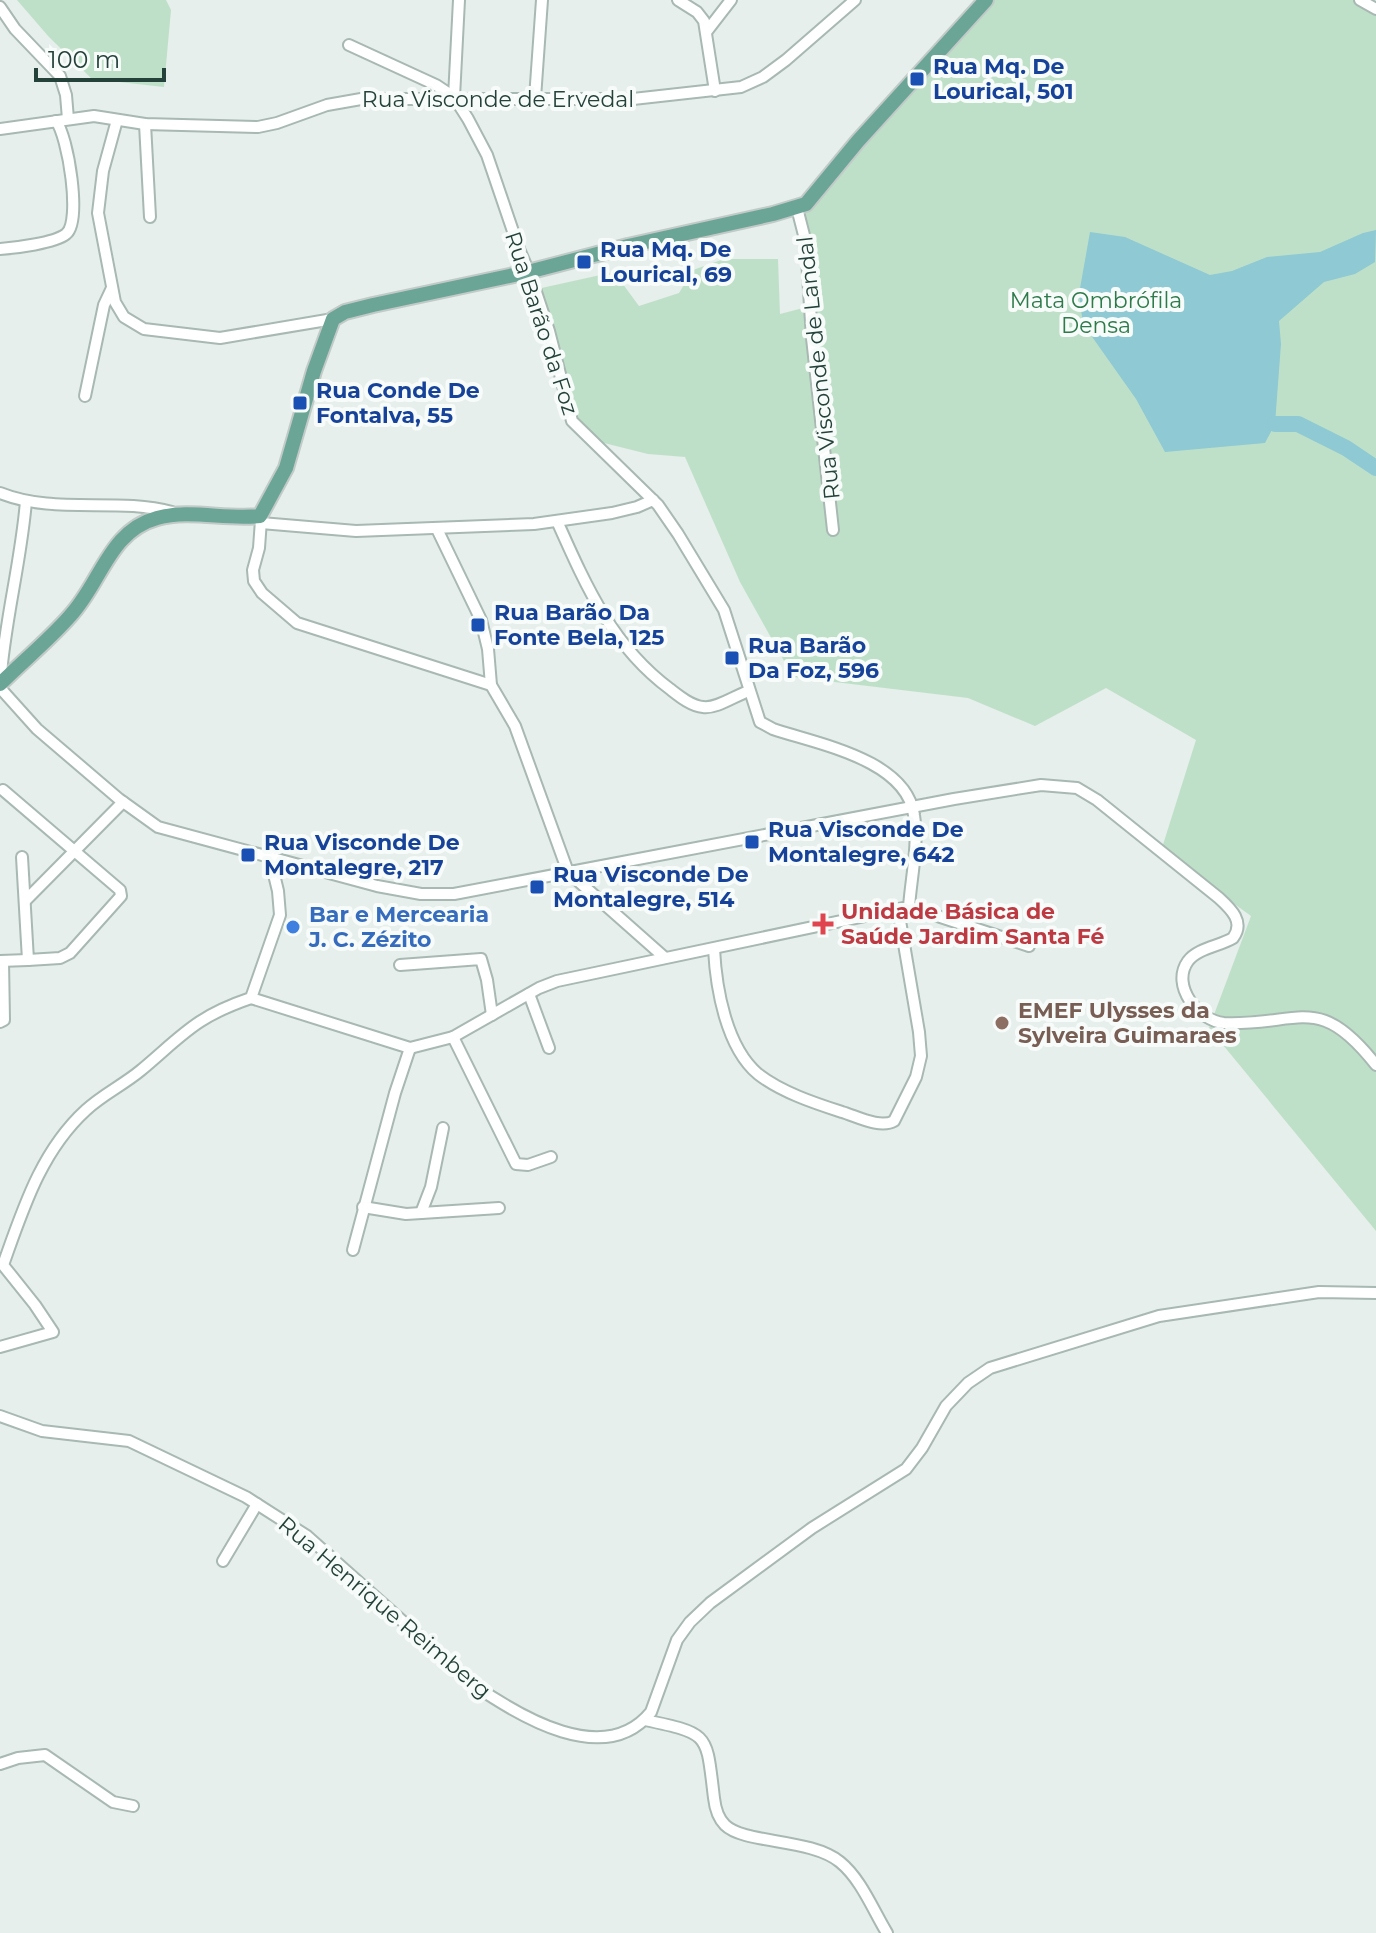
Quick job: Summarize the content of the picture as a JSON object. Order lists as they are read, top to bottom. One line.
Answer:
{"streets":{"street":["Rua Visconde de Ervedal","Rua Barão da Foz","Rua Visconde de Landal","Rua Henrique Reimberg"]},"crossings":[["Rua Visconde de Ervedal","Rua Barão da Foz"]],"parks":["Mata Ombrófila Densa"],"places":{"transit":["Rua Mq. De Lourical, 501","Rua Mq. De Lourical, 69","Rua Conde De Fontalva, 55","Rua Barão Da Fonte Bela, 125","Rua Barão Da Foz, 596","Rua Visconde De Montalegre, 642","Rua Visconde De Montalegre, 217","Rua Visconde De Montalegre, 514"],"health":["Unidade Básica de Saúde Jardim Santa Fé"],"other":["Bar e Mercearia J. C. Zézito","EMEF Ulysses da Sylveira Guimaraes"]},"scale_bar":"100 m"}
